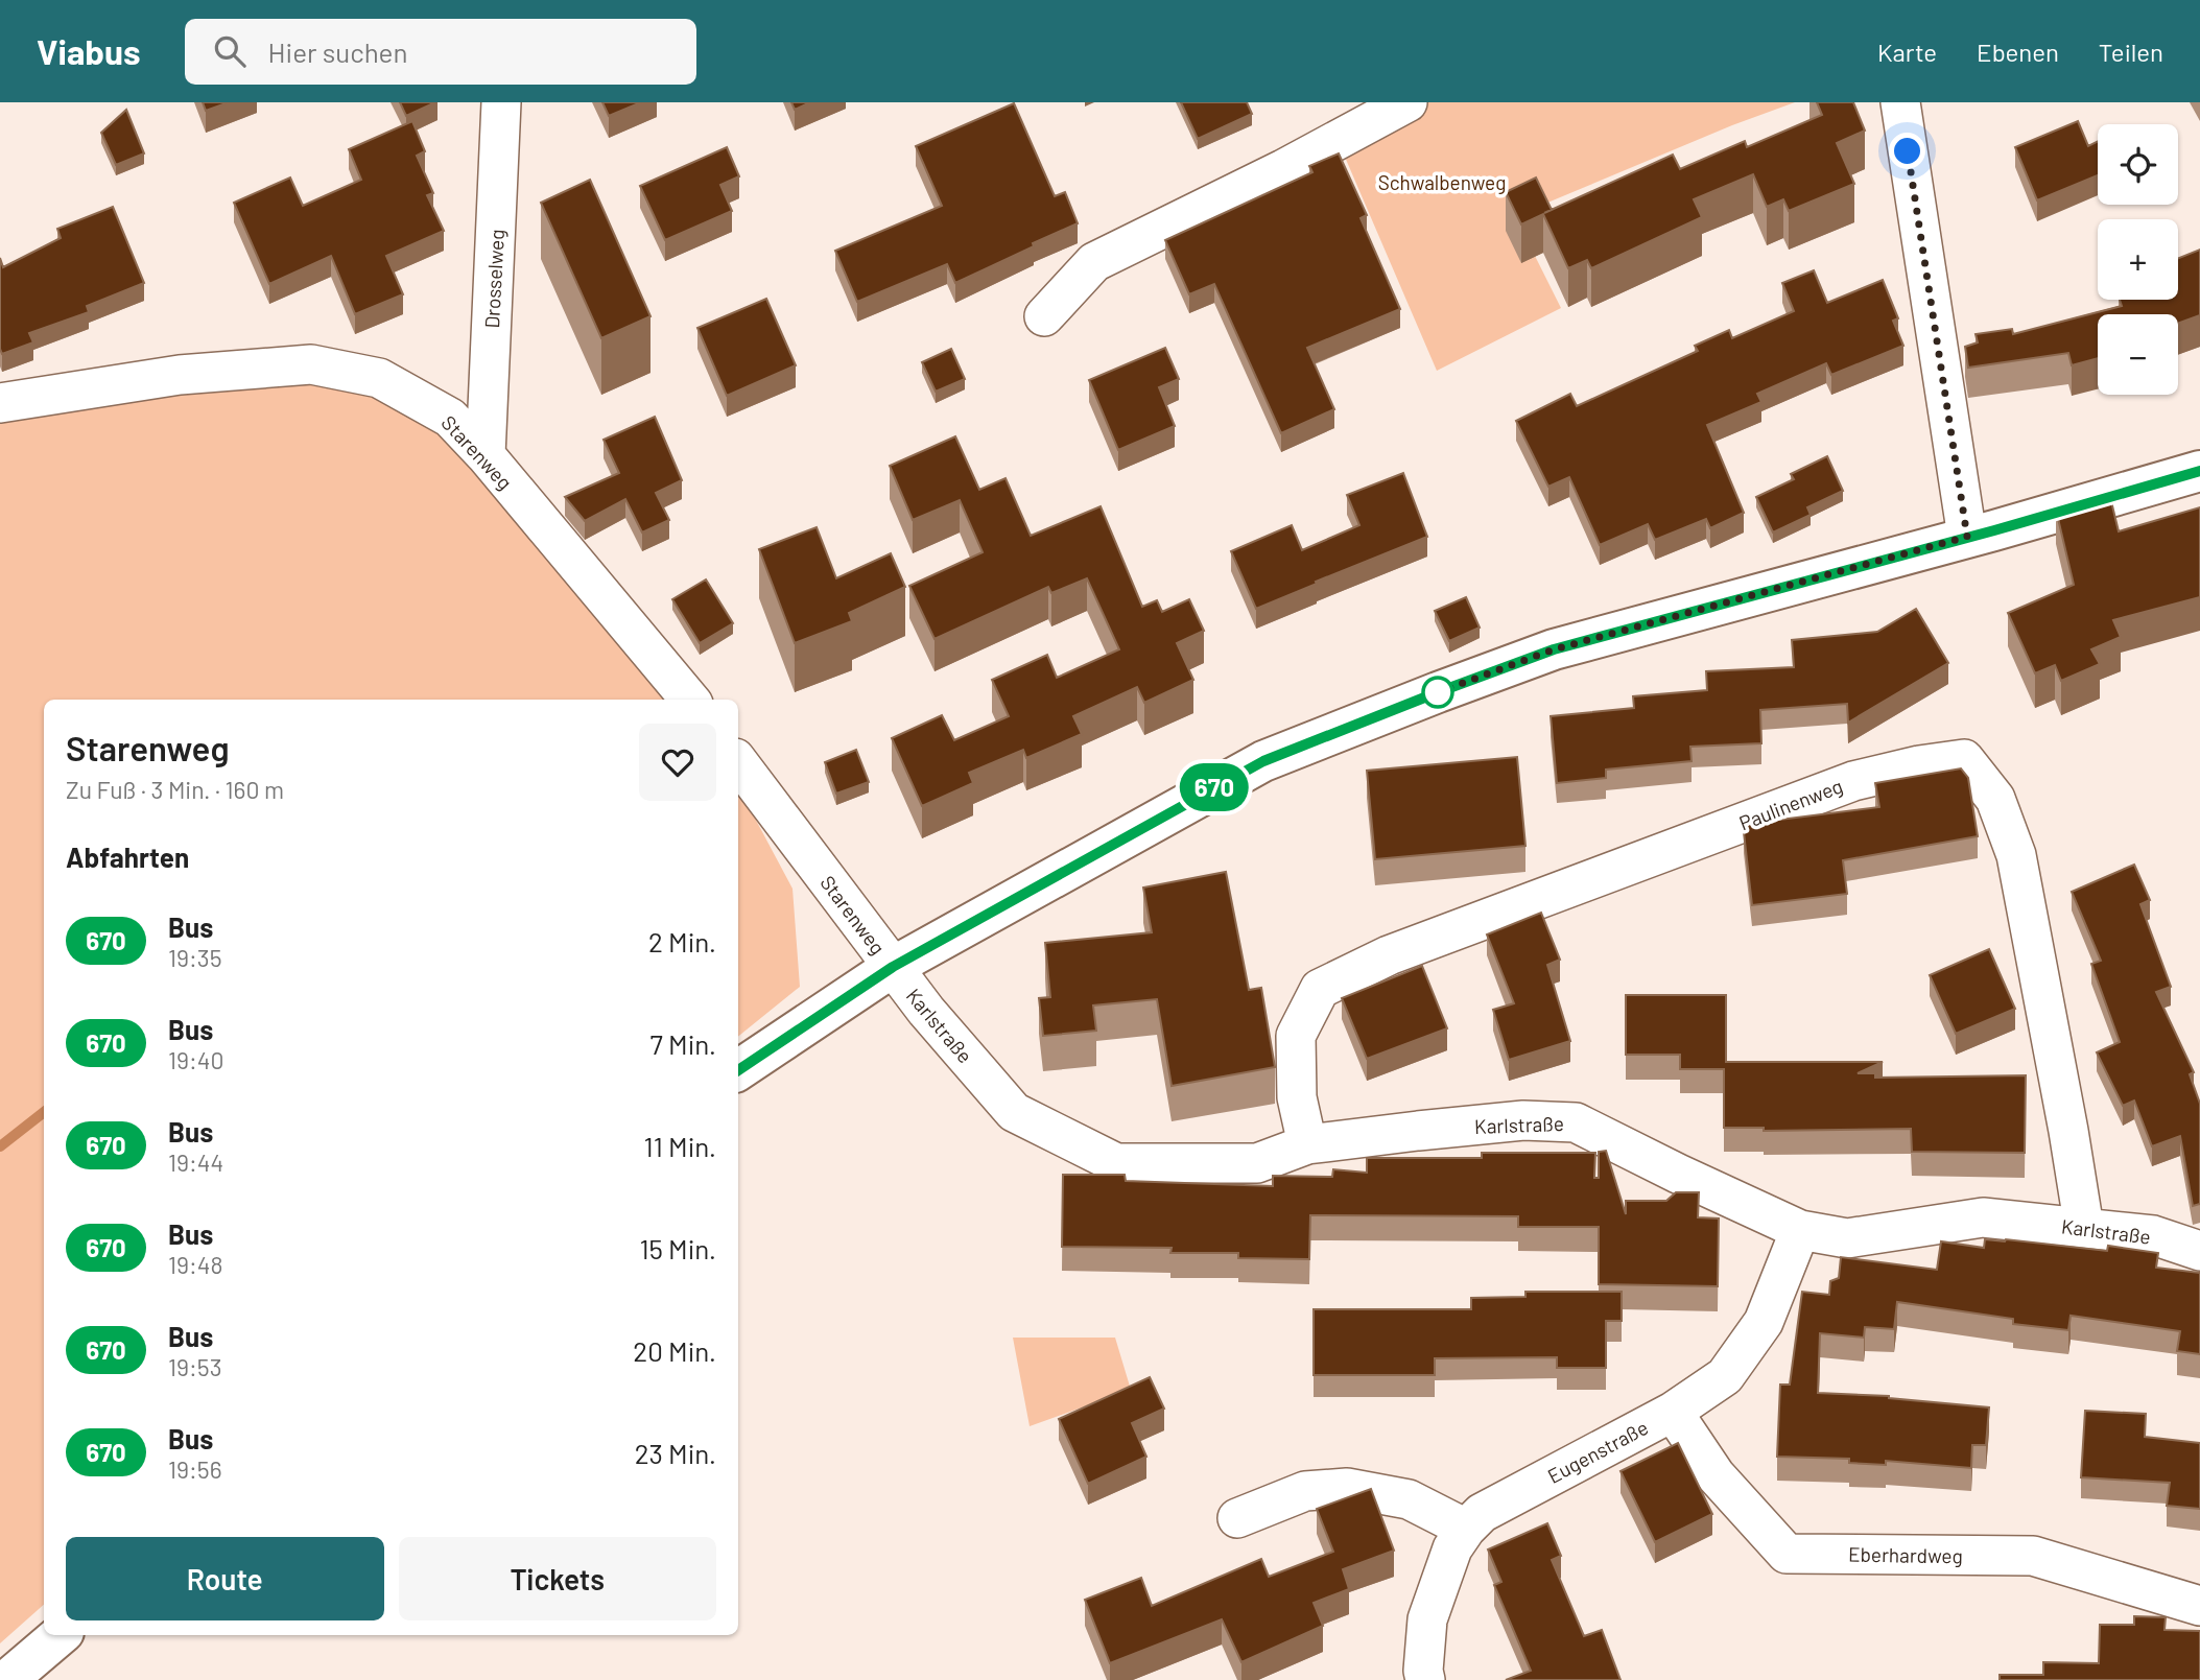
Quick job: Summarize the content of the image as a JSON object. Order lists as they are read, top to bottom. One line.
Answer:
{"streets":{"street":["Drosselweg","Starenweg","Paulinenweg","Karlstraße","Eugenstraße","Eberhardweg"]},"crossings":[["Drosselweg","Starenweg"],["Starenweg","Karlstraße"],["Paulinenweg","Karlstraße"],["Karlstraße","Eugenstraße"],["Eugenstraße","Eberhardweg"]],"parks":["Schwalbenweg"],"lines":["bus line 670"],"page":{"header":"Viabus","search":"Hier suchen","nav":["Karte","Ebenen","Teilen"],"on_map":"670","map_buttons":["+","−"],"heading":[["Starenweg","Zu Fuß · 3 Min. · 160 m"],"Abfahrten"],"list":[{"mark":"670","name":"Bus","note":"19:35","value":"2 Min."},{"mark":"670","name":"Bus","note":"19:40","value":"7 Min."},{"mark":"670","name":"Bus","note":"19:44","value":"11 Min."},{"mark":"670","name":"Bus","note":"19:48","value":"15 Min."},{"mark":"670","name":"Bus","note":"19:53","value":"20 Min."},{"mark":"670","name":"Bus","note":"19:56","value":"23 Min."}],"buttons":["Route","Tickets"]}}
